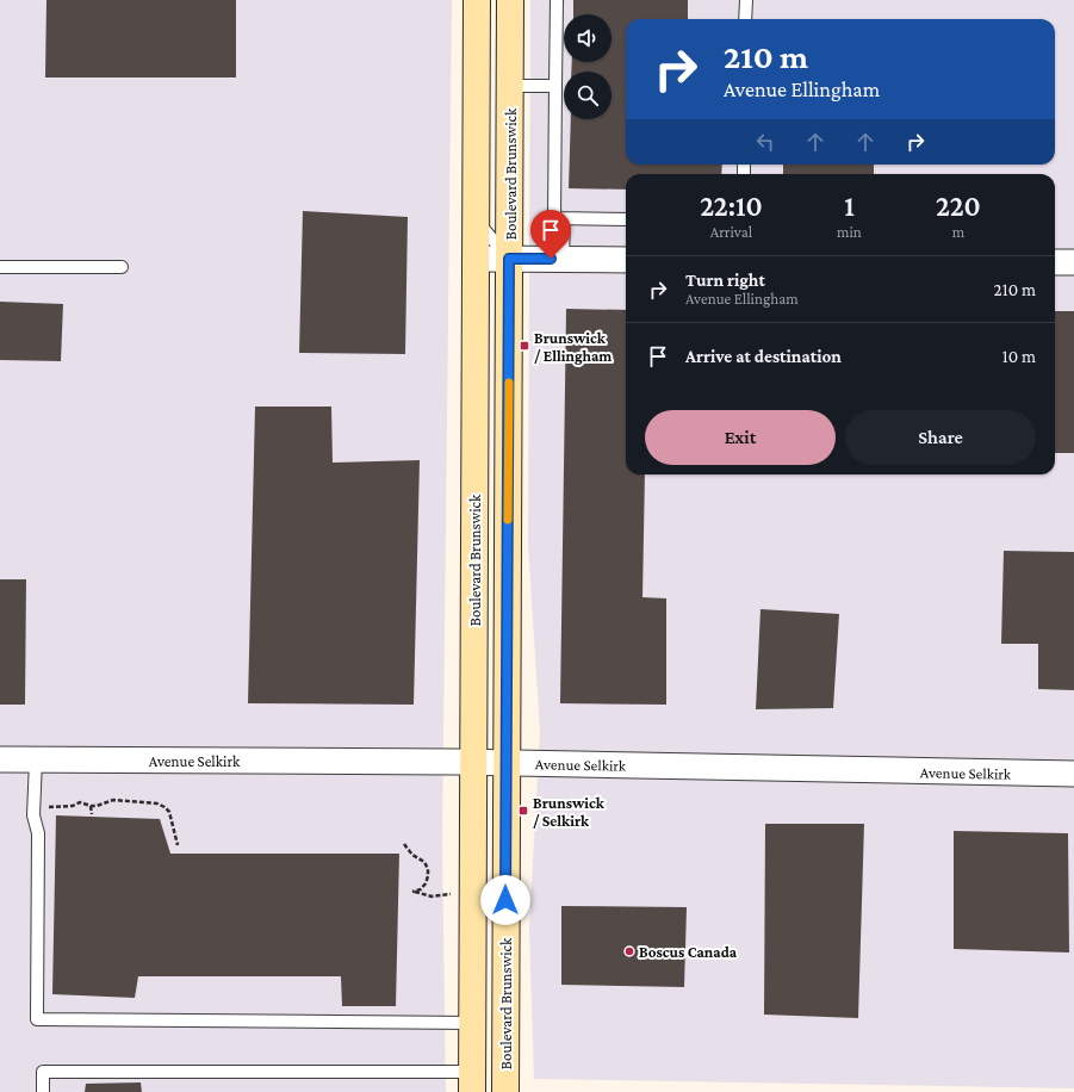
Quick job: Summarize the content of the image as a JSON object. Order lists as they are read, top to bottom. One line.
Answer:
{"streets":{"street":["Boulevard Brunswick","Avenue Selkirk"]},"crossings":[["Boulevard Brunswick","Avenue Selkirk"]],"places":{"transit":["Brunswick / Ellingham","Brunswick / Selkirk"],"other":["Boscus Canada"]},"page":{"turn":["210 m","Avenue Ellingham"],"eta":["22:10","Arrival","1","min","220","m"],"list":[{"name":"Turn right","note":"Avenue Ellingham","value":"210 m"},{"name":"Arrive at destination","value":"10 m"}],"buttons":["Exit","Share"]}}
